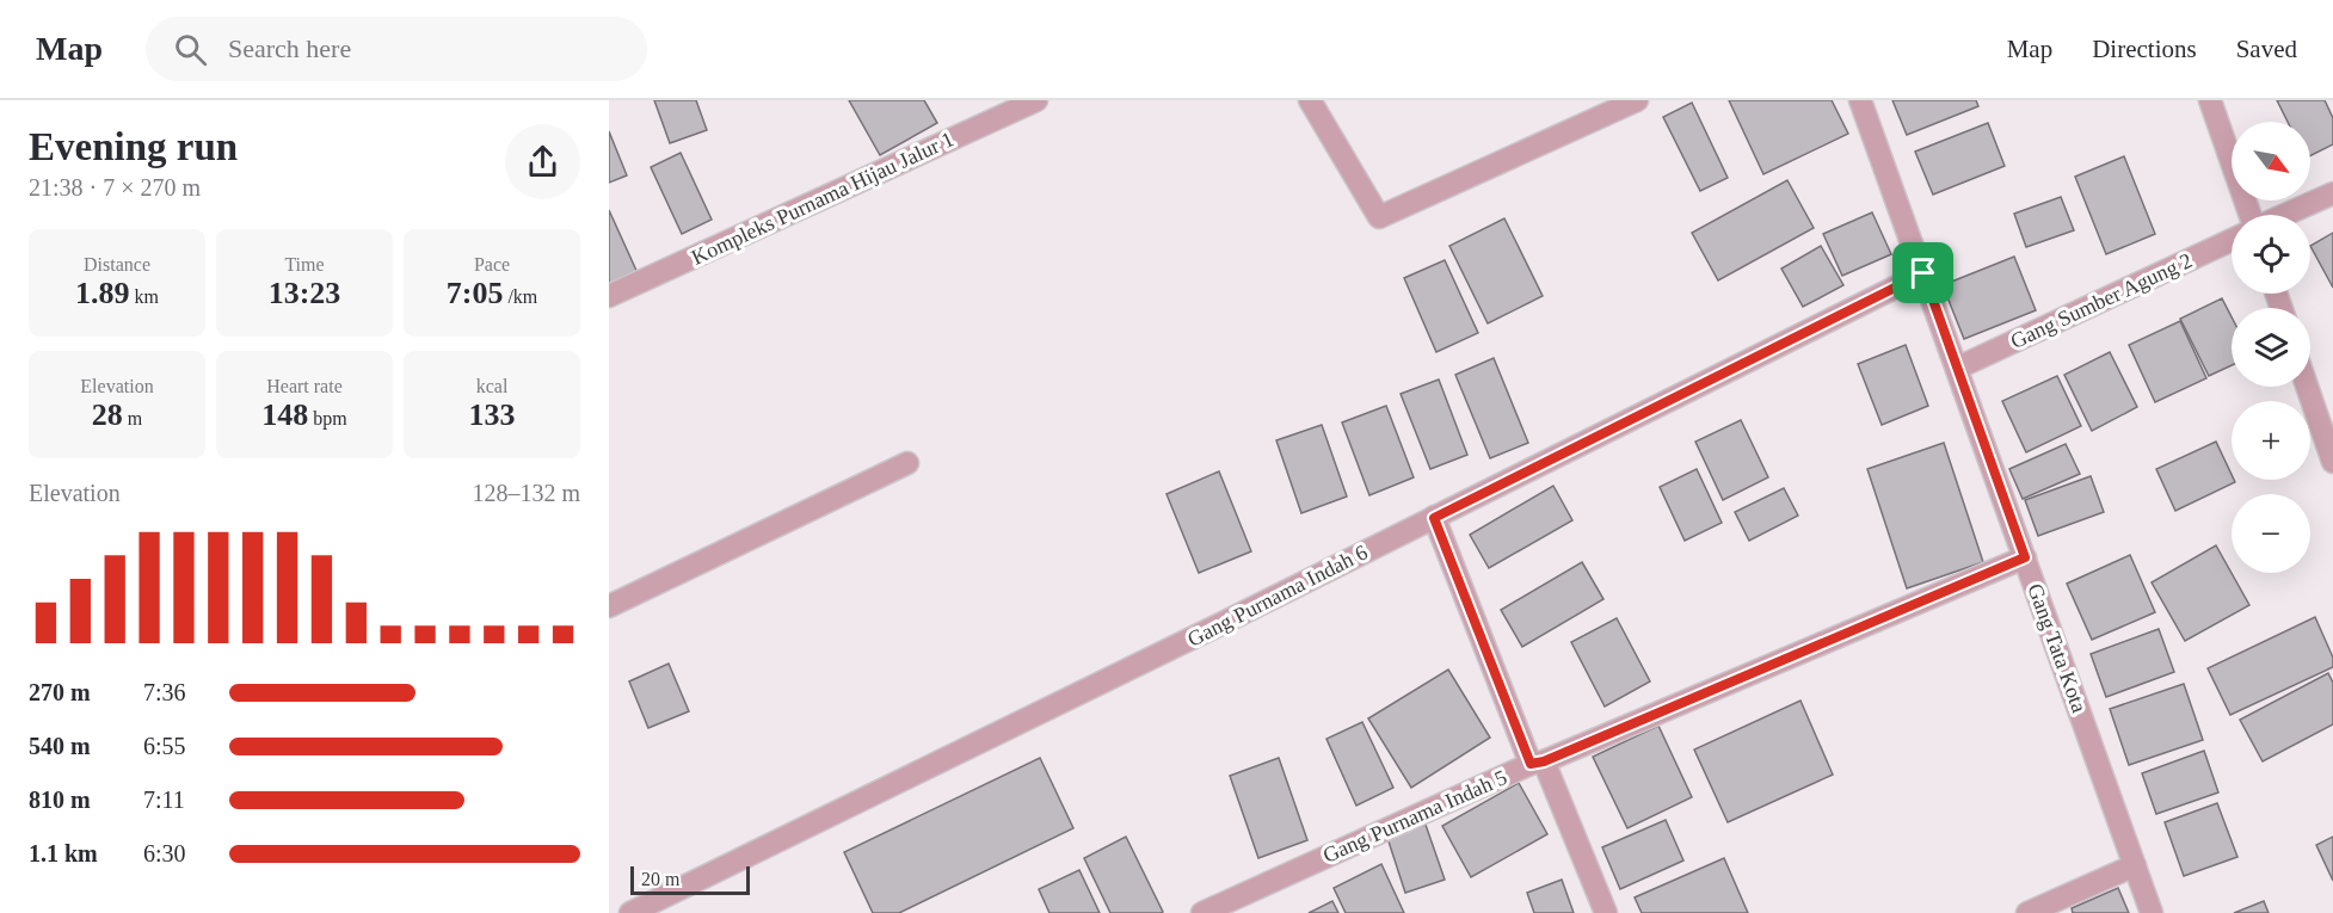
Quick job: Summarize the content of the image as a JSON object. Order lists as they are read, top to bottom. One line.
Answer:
{"streets":{"street":["Kompleks Purnama Hijau Jalur 1","Gang Sumber Agung 2","Gang Purnama Indah 6","Gang Tata Kota","Gang Purnama Indah 5"]},"crossings":[["Gang Sumber Agung 2","Gang Tata Kota"],["Gang Purnama Indah 6","Gang Tata Kota"],["Gang Tata Kota","Gang Purnama Indah 5"]],"scale_bar":"20 m","north":"bottom right","page":{"header":"Map","search":"Search here","nav":["Map","Directions","Saved"],"heading":["Evening run","21:38 · 7 × 270 m"],"map_buttons":["+","−"],"stats":[["Distance","1.89 km"],["Time","13:23"],["Pace","7:05 /km"],["Elevation","28 m"],["Heart rate","148 bpm"],["kcal","133"]],"chart":["Elevation","128–132 m"],"list":[{"name":"270 m","note":"7:36"},{"name":"540 m","note":"6:55"},{"name":"810 m","note":"7:11"},{"name":"1.1 km","note":"6:30"}],"scale":"20 m"}}
